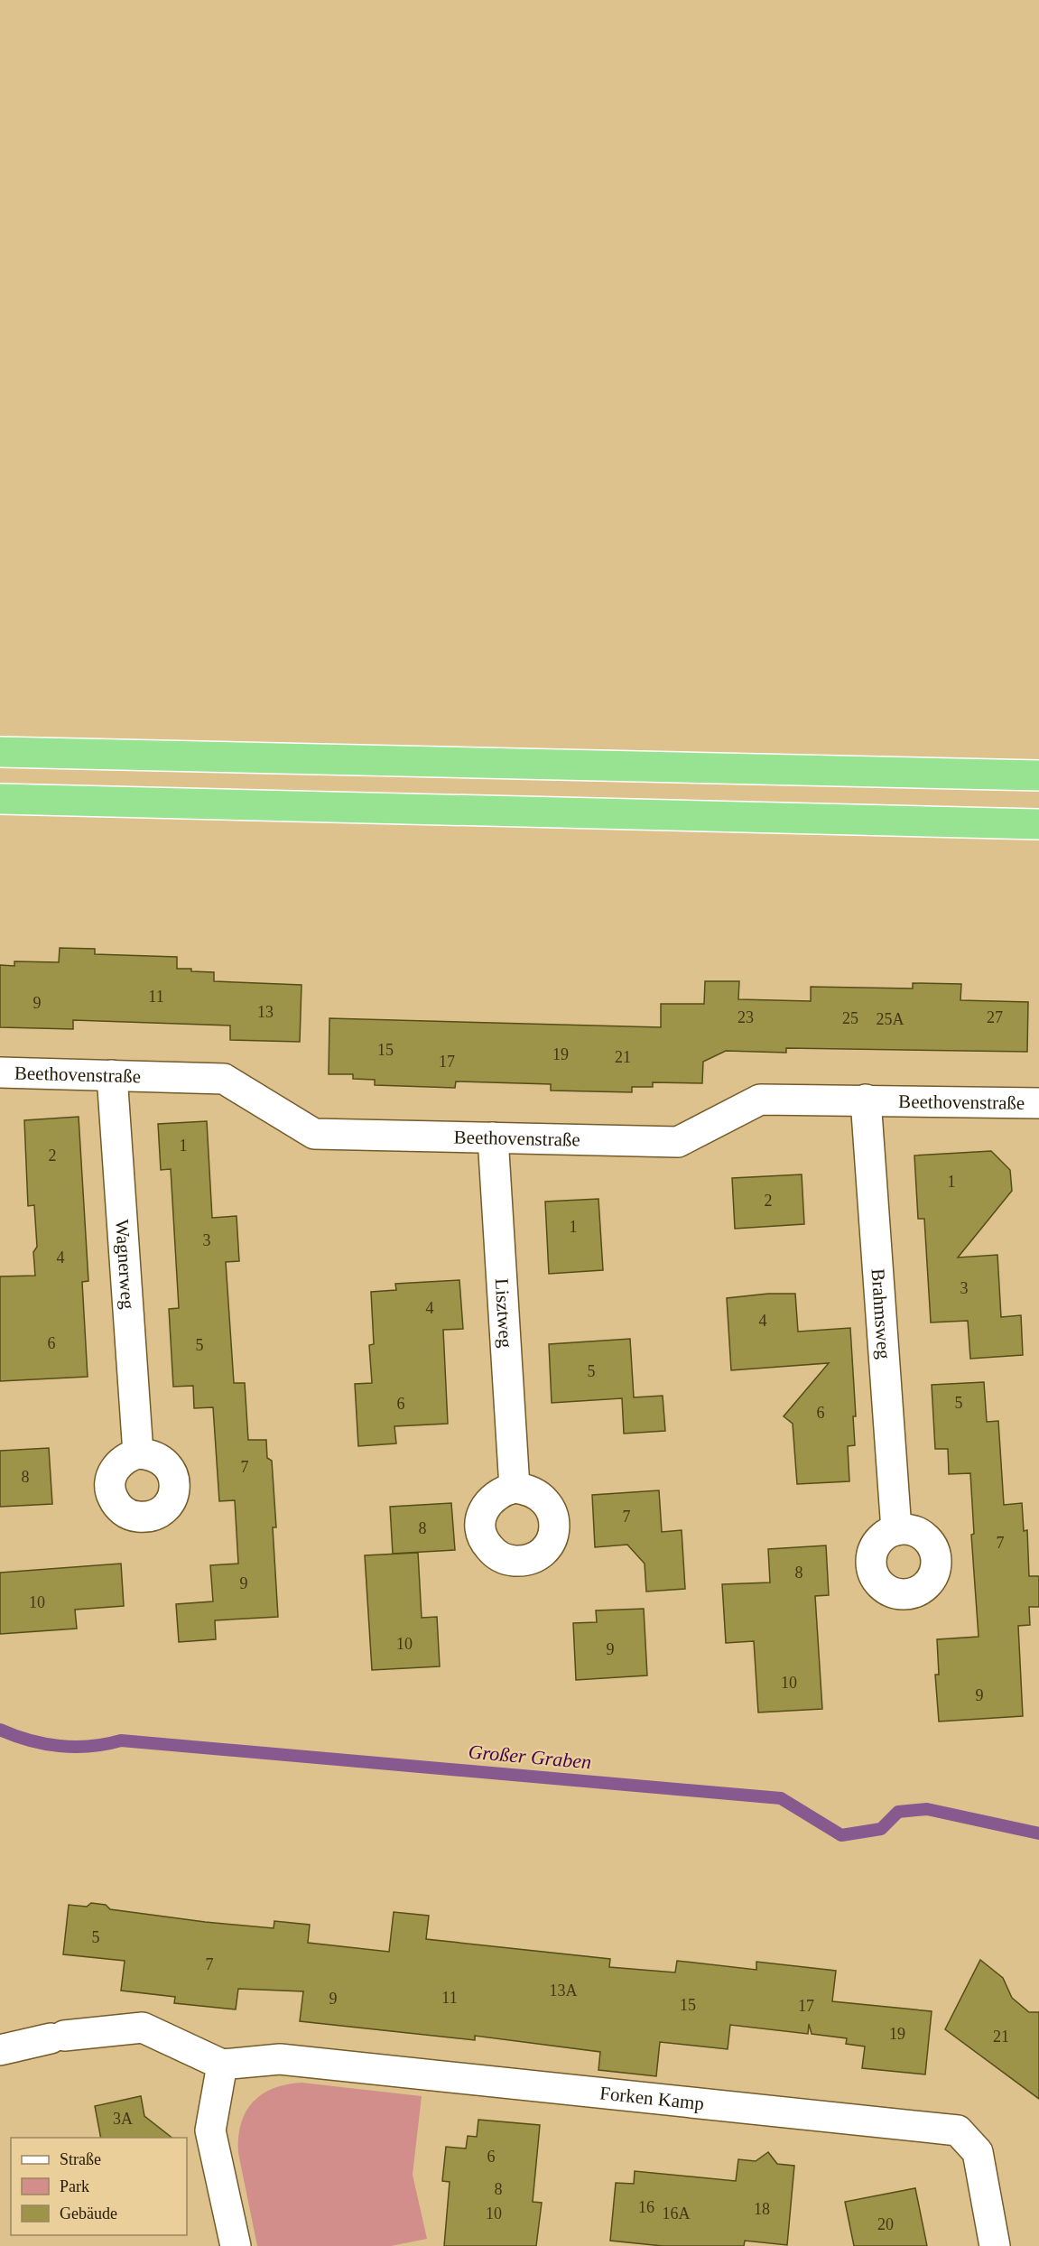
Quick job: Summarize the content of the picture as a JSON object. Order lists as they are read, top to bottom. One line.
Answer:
{"streets":{"street":["Beethovenstraße","Wagnerweg","Lisztweg","Brahmsweg","Forken Kamp"]},"crossings":[["Beethovenstraße","Wagnerweg"],["Beethovenstraße","Lisztweg"],["Beethovenstraße","Brahmsweg"]],"water":["Großer Graben"],"house_numbers":["11","9","13","23","27","25","25A","15","19","21","17","1","2","1","2","1","3","4","3","4","4","6","5","5","5","6","6","7","8","7","8","7","8","9","10","10","9","10","9","5","7","13A","11","9","15","17","19","21","3A","6","8","16","18","10","16A","20"],"legend":["Straße","Park","Gebäude"]}
